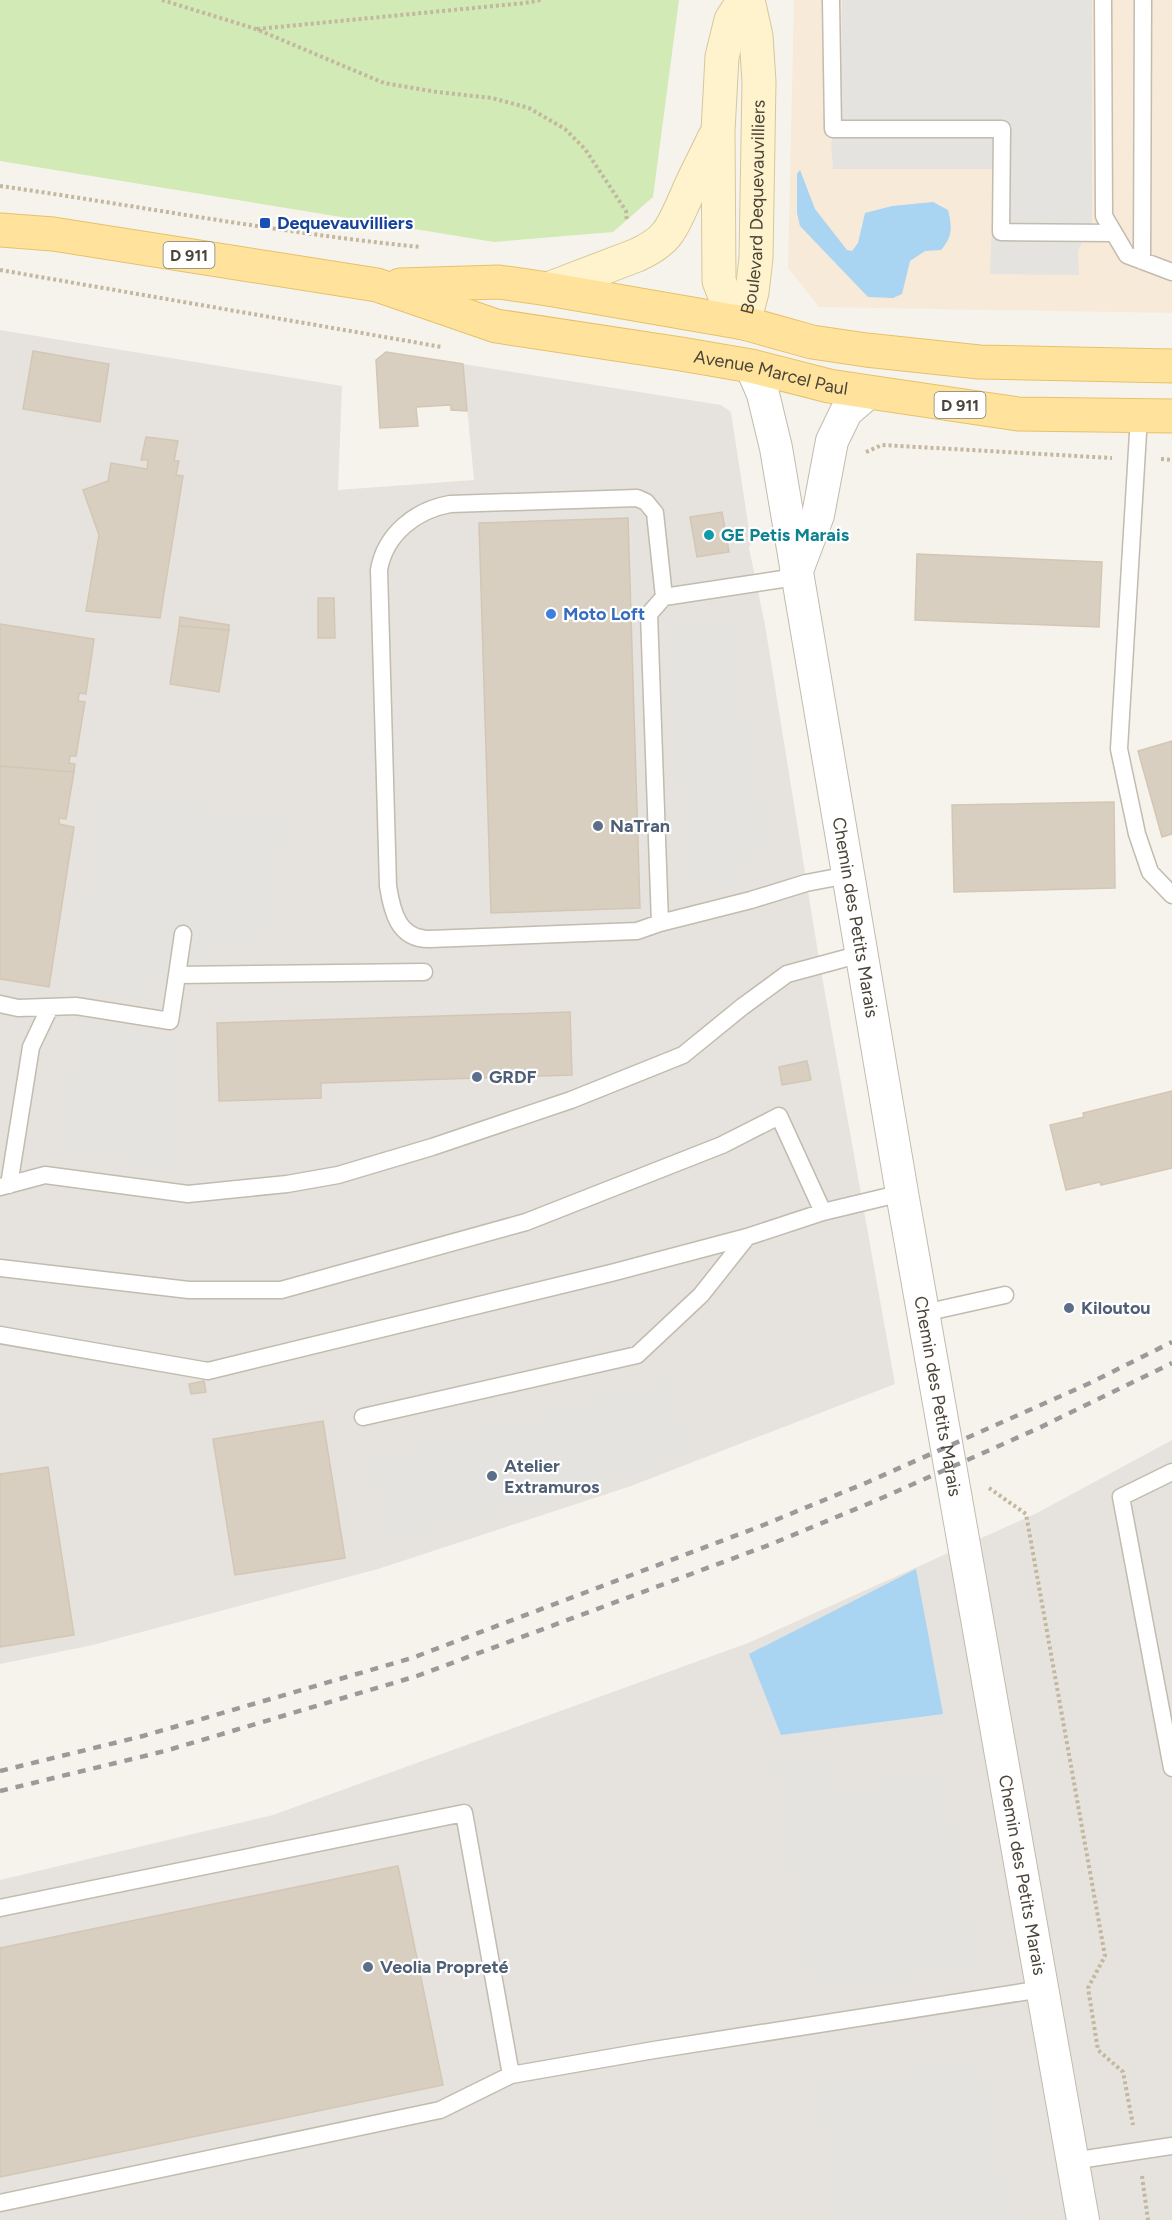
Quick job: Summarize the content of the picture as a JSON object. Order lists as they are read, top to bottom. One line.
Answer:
{"streets":{"main road":["Boulevard Dequevauvilliers","D 911","Avenue Marcel Paul"],"street":["Chemin des Petits Marais"]},"crossings":[["Boulevard Dequevauvilliers","Avenue Marcel Paul"],["Avenue Marcel Paul","Chemin des Petits Marais"]],"places":{"transit":["Dequevauvilliers"],"other":["GE Petis Marais","Moto Loft","NaTran","GRDF","Kiloutou","Atelier Extramuros","Veolia Propreté"]}}
